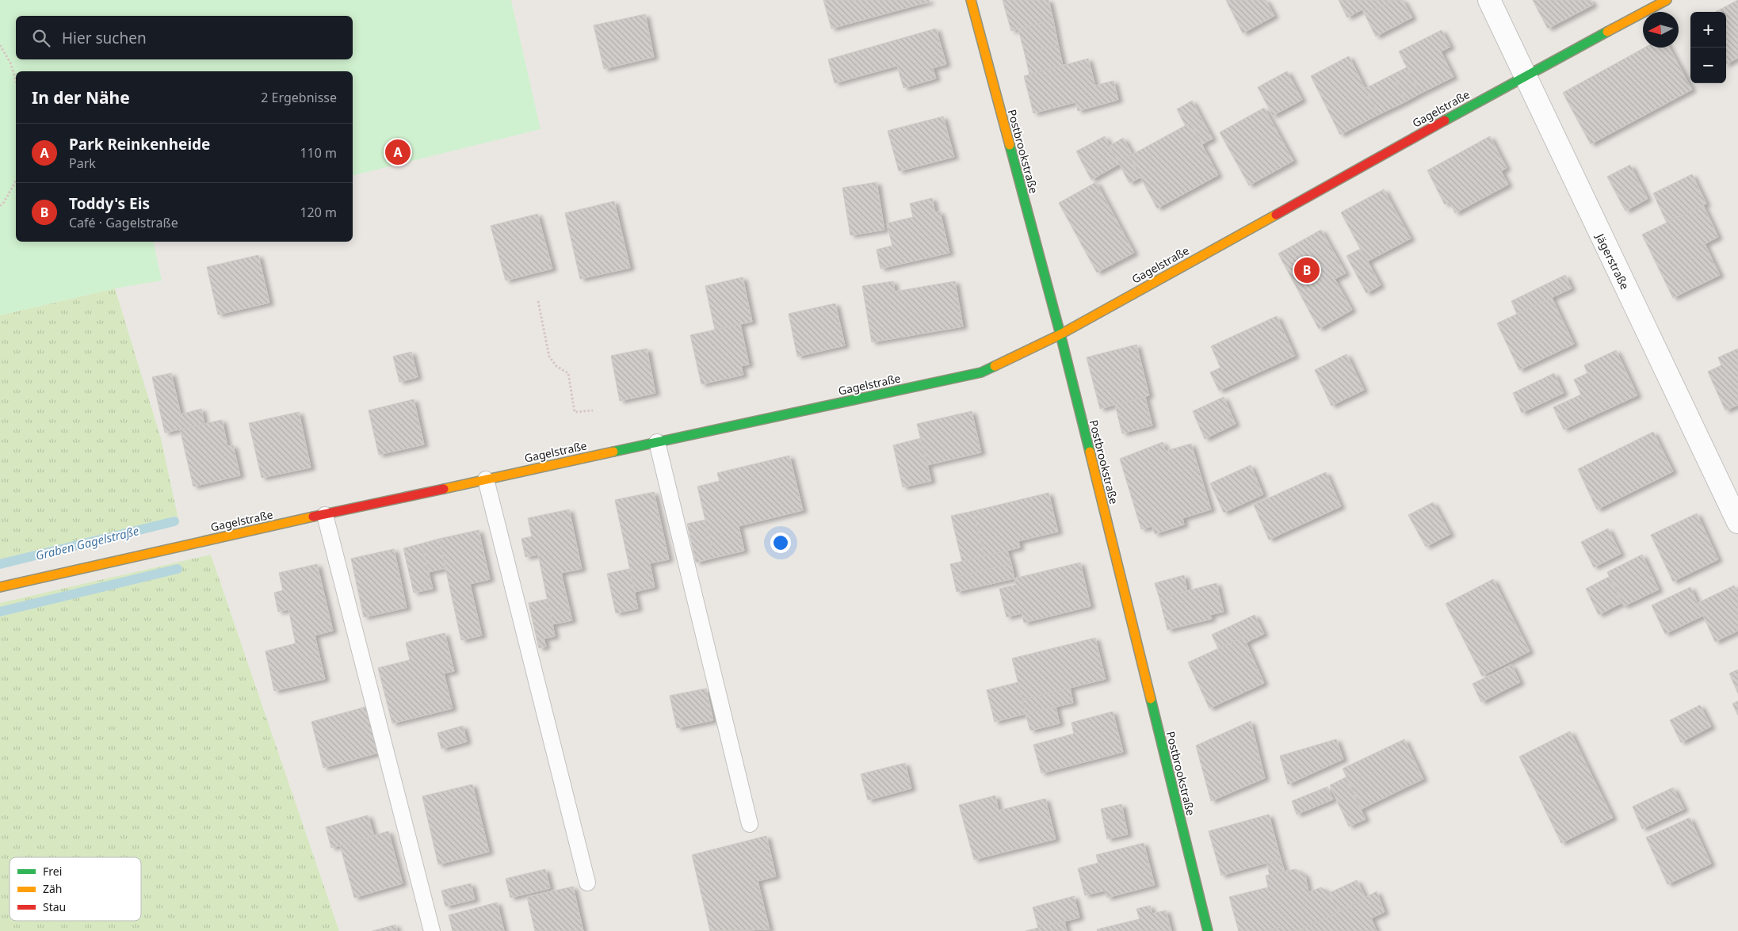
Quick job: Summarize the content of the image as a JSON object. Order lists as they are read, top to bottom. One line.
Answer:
{"streets":{"street":["Gagelstraße","Postbrookstraße","Jägerstraße"]},"crossings":[["Gagelstraße","Postbrookstraße"],["Gagelstraße","Jägerstraße"]],"water":["Graben Gagelstraße"],"legend":["Frei","Zäh","Stau"],"north":"left","page":{"map_buttons":["+","−"],"search":"Hier suchen","heading":["In der Nähe","2 Ergebnisse"],"list":[{"mark":"A","name":"Park Reinkenheide","note":"Park","value":"110 m"},{"mark":"B","name":"Toddy's Eis","note":"Café · Gagelstraße","value":"120 m"}],"pins":["A","B"]}}
